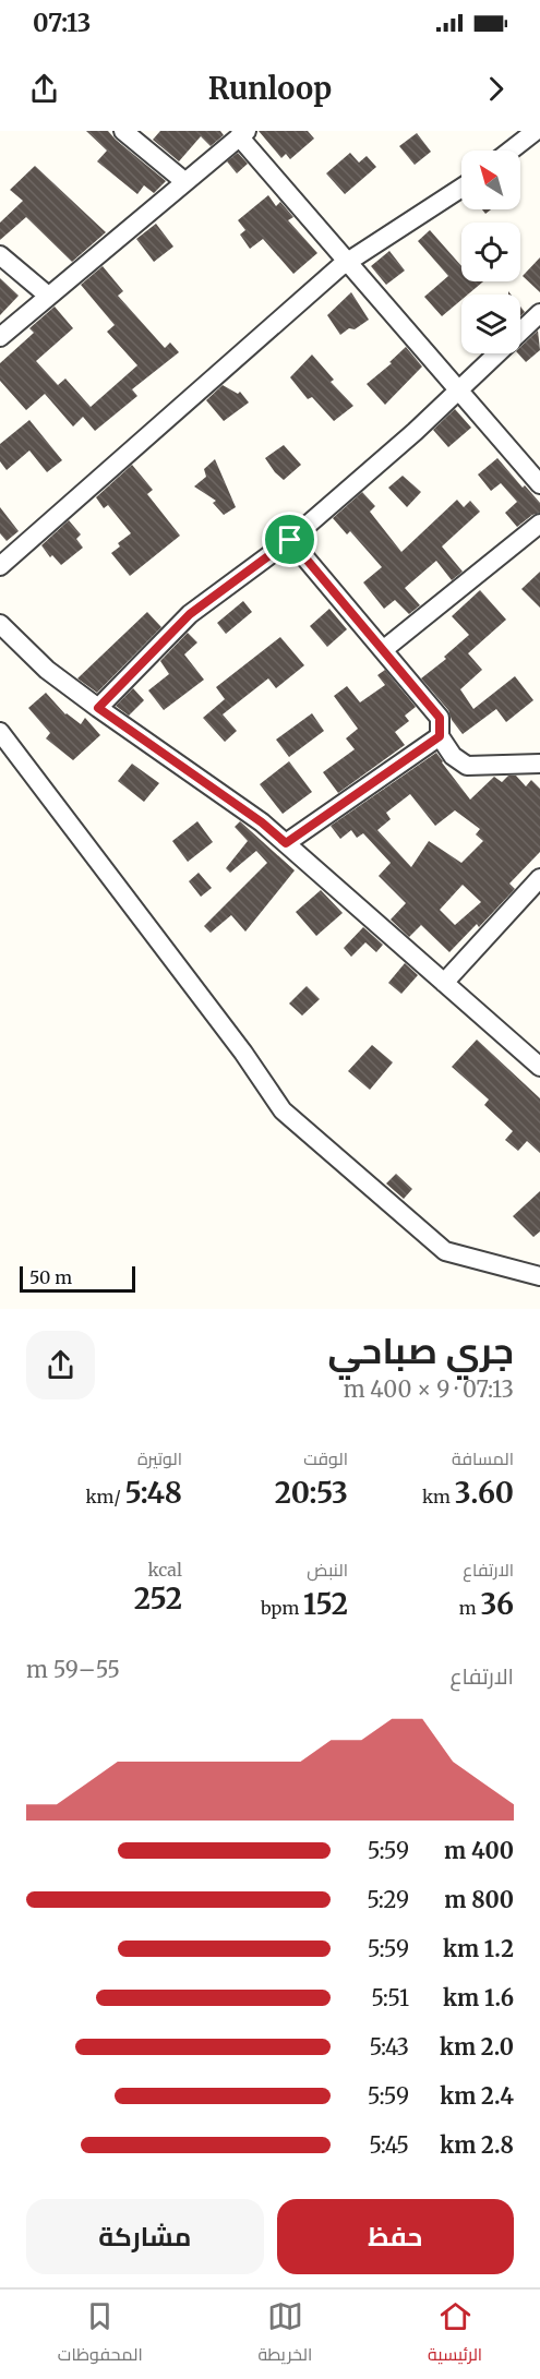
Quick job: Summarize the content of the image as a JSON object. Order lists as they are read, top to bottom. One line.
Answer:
{"scale_bar":"50 m","north":"top left","page":{"status":"07:13","header":"Runloop","scale":"50 m","heading":["جري صباحي","07:13 · 9 × 400 m"],"stats":[["المسافة","3.60 km"],["الوقت","20:53"],["الوتيرة","5:48 /km"],["الارتفاع","36 m"],["النبض","152 bpm"],["kcal","252"]],"chart":["الارتفاع","55–59 m"],"list":[{"name":"400 m","note":"5:59"},{"name":"800 m","note":"5:29"},{"name":"1.2 km","note":"5:59"},{"name":"1.6 km","note":"5:51"},{"name":"2.0 km","note":"5:43"},{"name":"2.4 km","note":"5:59"},{"name":"2.8 km","note":"5:45"}],"buttons":["حفظ","مشاركة"],"tabs":["الرئيسية","الخريطة","المحفوظات"]}}
